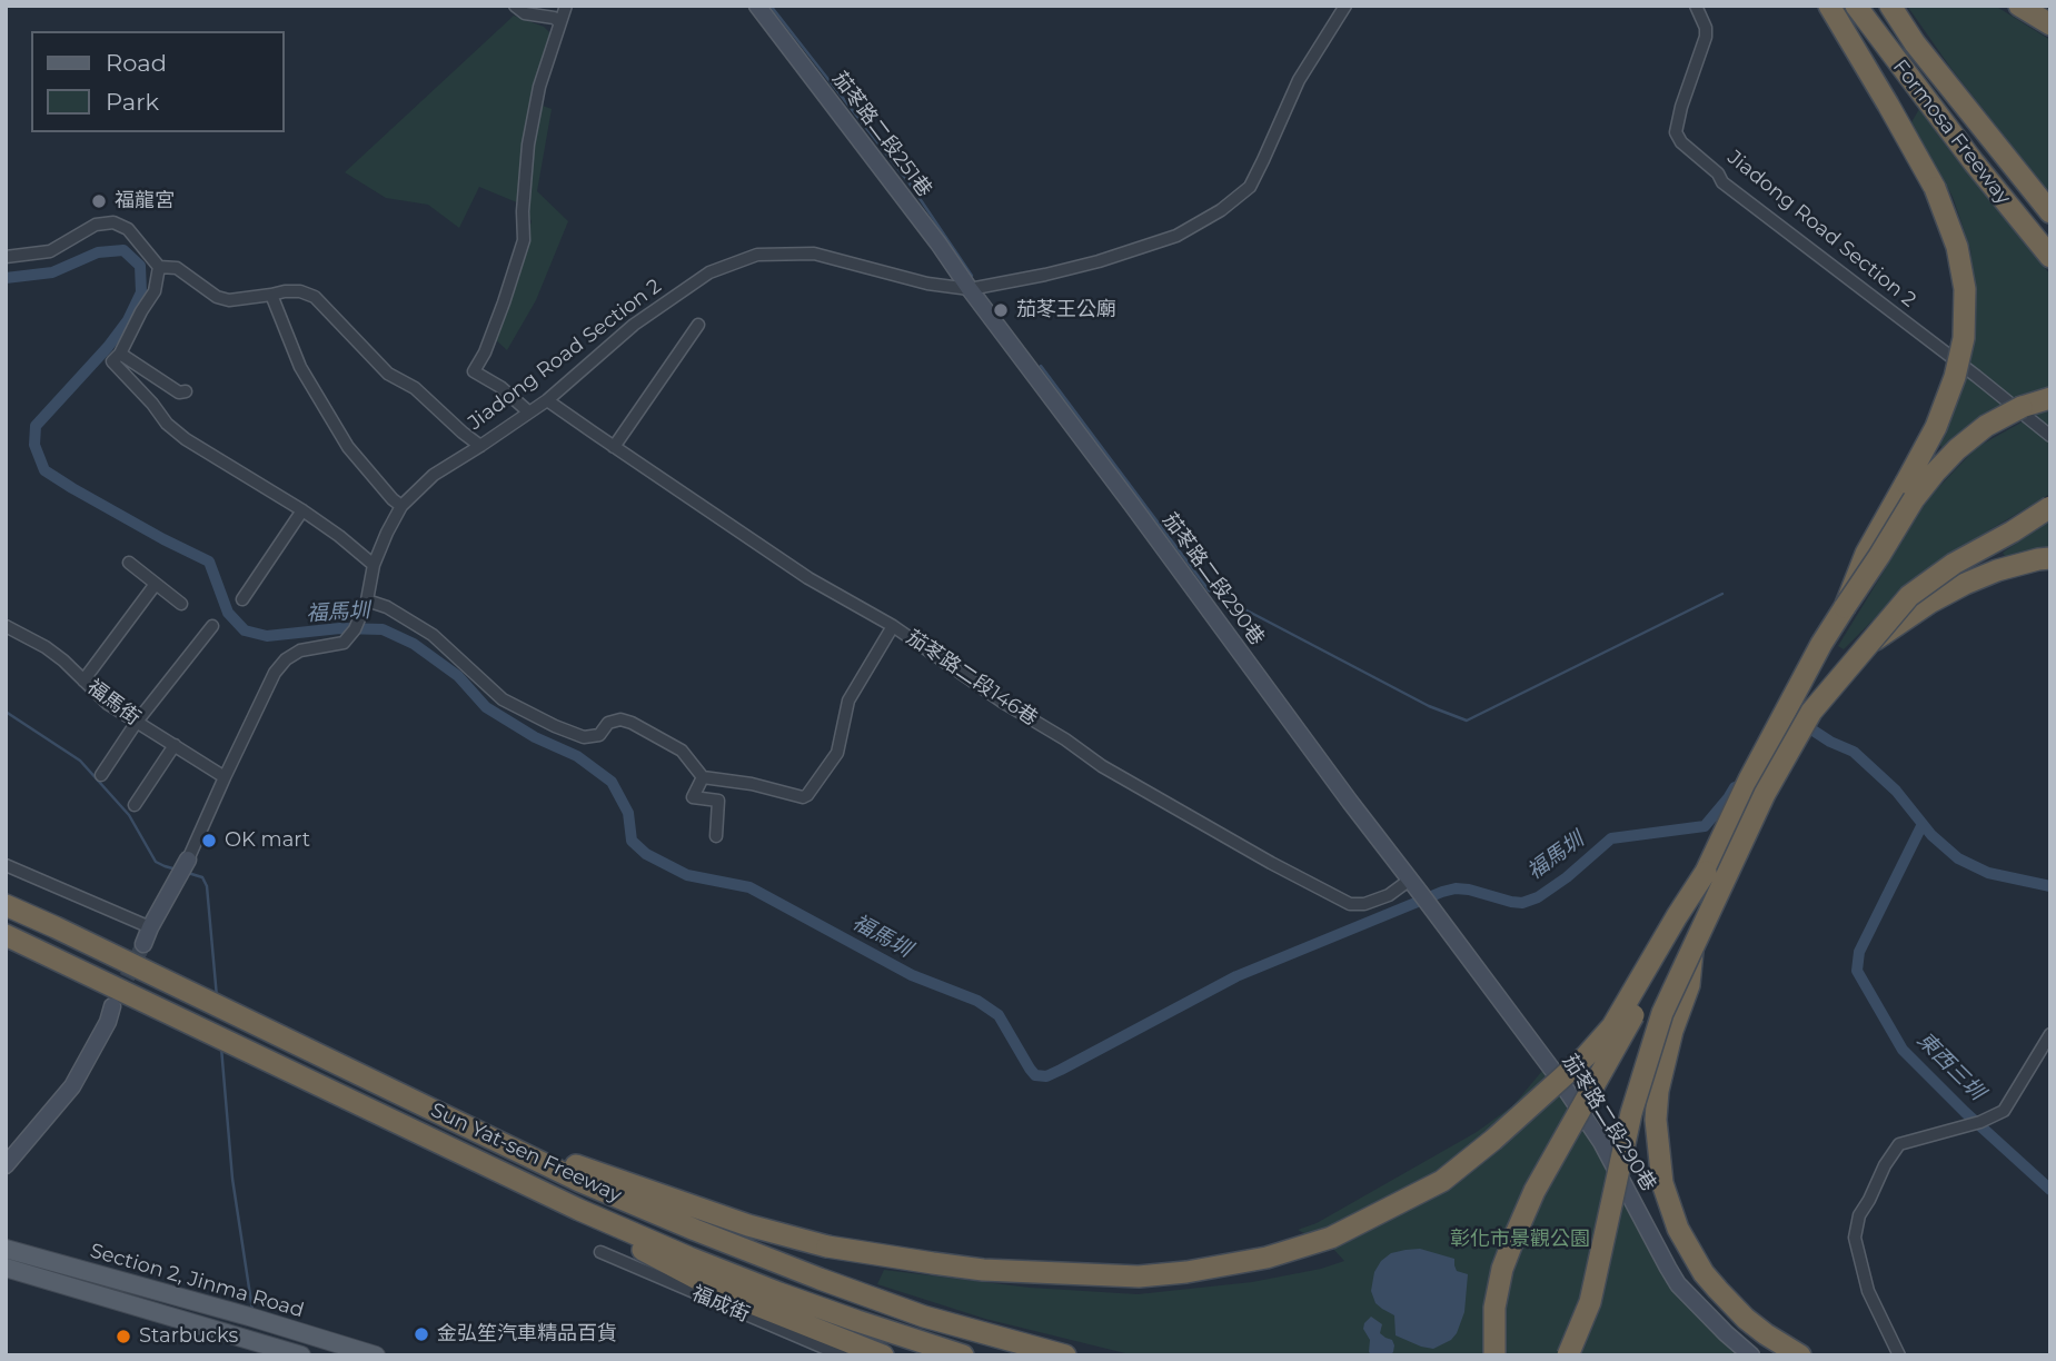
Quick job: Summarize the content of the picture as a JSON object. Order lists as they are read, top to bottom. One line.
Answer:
{"streets":{"highway":["Formosa Freeway","Sun Yat-sen Freeway"],"main road":["Section 2, Jinma Road"],"street":["茄苳路二段251巷","Jiadong Road Section 2","茄苳路二段290巷","茄苳路二段146巷","福馬街","福成街"]},"crossings":[["茄苳路二段251巷","Jiadong Road Section 2"],["茄苳路二段251巷","茄苳路二段290巷"],["Jiadong Road Section 2","茄苳路二段290巷"],["Jiadong Road Section 2","茄苳路二段146巷"],["Jiadong Road Section 2","福馬街"],["茄苳路二段290巷","茄苳路二段146巷"]],"water":["福馬圳","東西三圳"],"parks":["彰化市景觀公園"],"places":["福龍宮","茄苳王公廟","OK mart","金弘笙汽車精品百貨","Starbucks"],"legend":["Road","Park"]}
